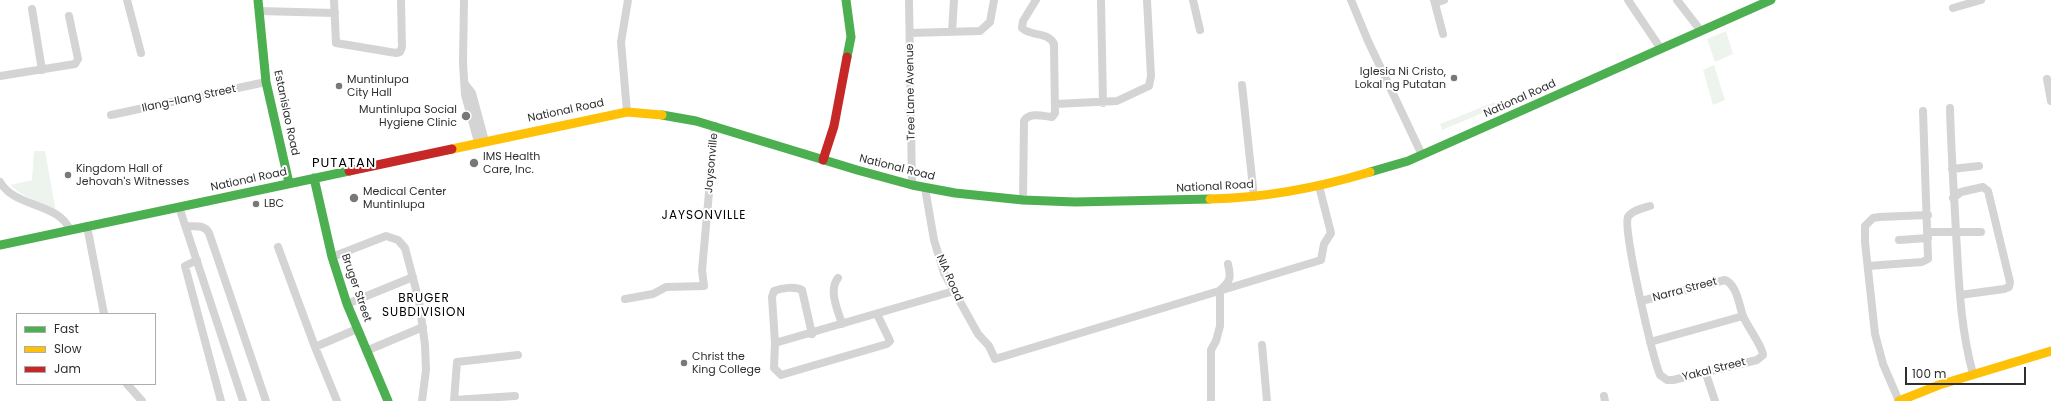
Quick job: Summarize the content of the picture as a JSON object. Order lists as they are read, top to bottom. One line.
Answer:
{"streets":{"main road":["National Road","Estanislao Road","Bruger Street"],"street":["Tree Lane Avenue","Ilang-Ilang Street","Jaysonville","NIA Road","Narra Street","Yakal Street"]},"crossings":[["Tree Lane Avenue","National Road"],["Ilang-Ilang Street","Estanislao Road"],["National Road","Estanislao Road"],["National Road","Jaysonville"],["National Road","NIA Road"],["National Road","Bruger Street"],["Narra Street","Yakal Street"]],"districts":["PUTATAN","JAYSONVILLE","BRUGER SUBDIVISION"],"places":["Iglesia Ni Cristo, Lokal ng Putatan","Muntinlupa City Hall","Muntinlupa Social Hygiene Clinic","IMS Health Care, Inc.","Kingdom Hall of Jehovah's Witnesses","Medical Center Muntinlupa","LBC","Christ the King College"],"legend":["Fast","Slow","Jam"],"scale_bar":"100 m"}
